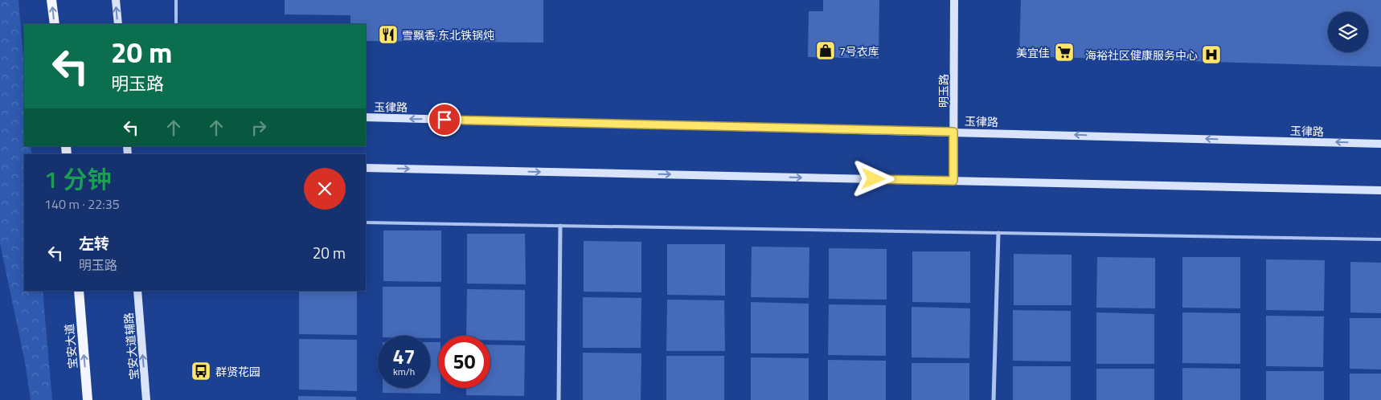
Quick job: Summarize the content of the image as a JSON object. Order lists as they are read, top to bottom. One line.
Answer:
{"streets":{"main road":["明玉路","玉律路","宝安大道","宝安大道辅路"]},"crossings":[["明玉路","玉律路"]],"one_way":["宝安大道","宝安大道辅路"],"places":{"restaurant":["雪飘香·东北铁锅炖"],"shop":["7号衣库"],"supermarket":["美宜佳"],"hospital":["海裕社区健康服务中心"],"bus stop":["群贤花园"]},"page":{"turn":["20 m","明玉路"],"heading":["1 分钟","140 m · 22:35"],"list":[{"name":"左转","note":"明玉路","value":"20 m"}],"speed":"47 km/h","limit":"50"}}
